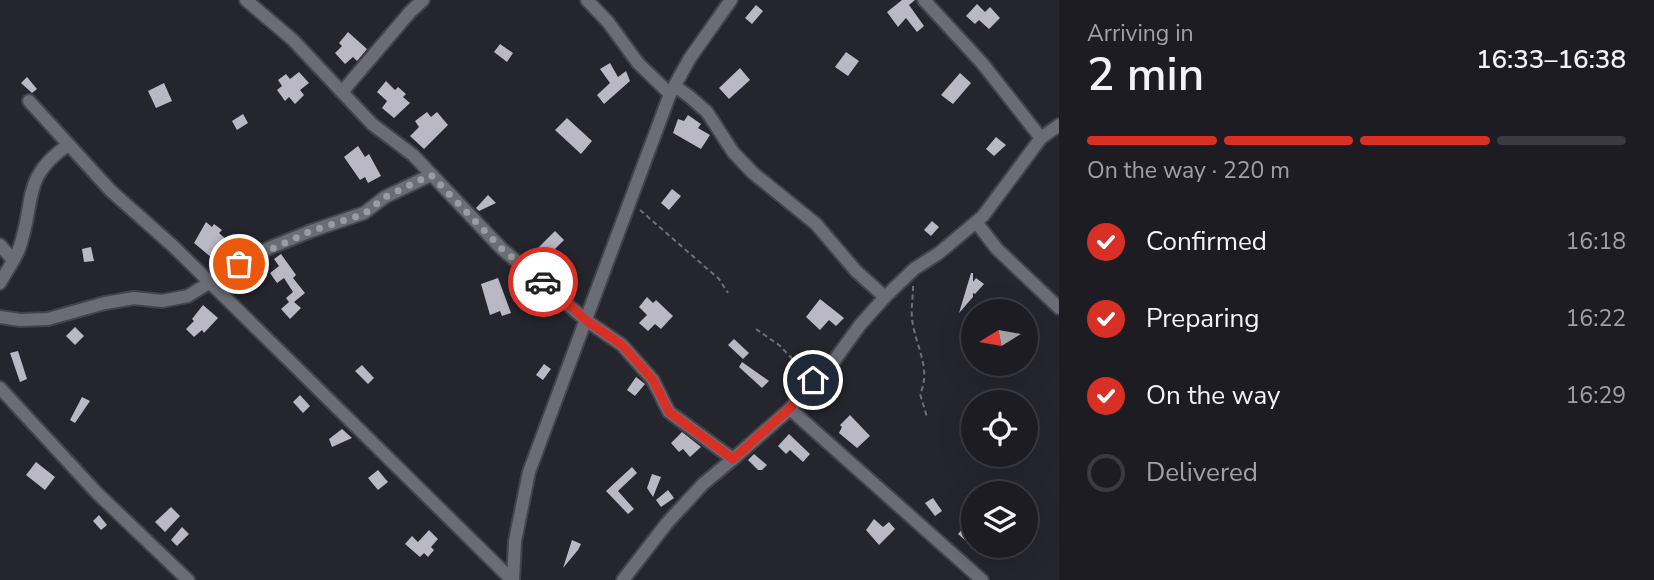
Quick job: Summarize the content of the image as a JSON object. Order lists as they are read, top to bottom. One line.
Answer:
{"north":"left","page":{"heading":["2 min","Arriving in","16:33–16:38"],"bar":"On the way · 220 m","list":[["Confirmed","16:18"],["Preparing","16:22"],["On the way","16:29"],"Delivered"]}}
